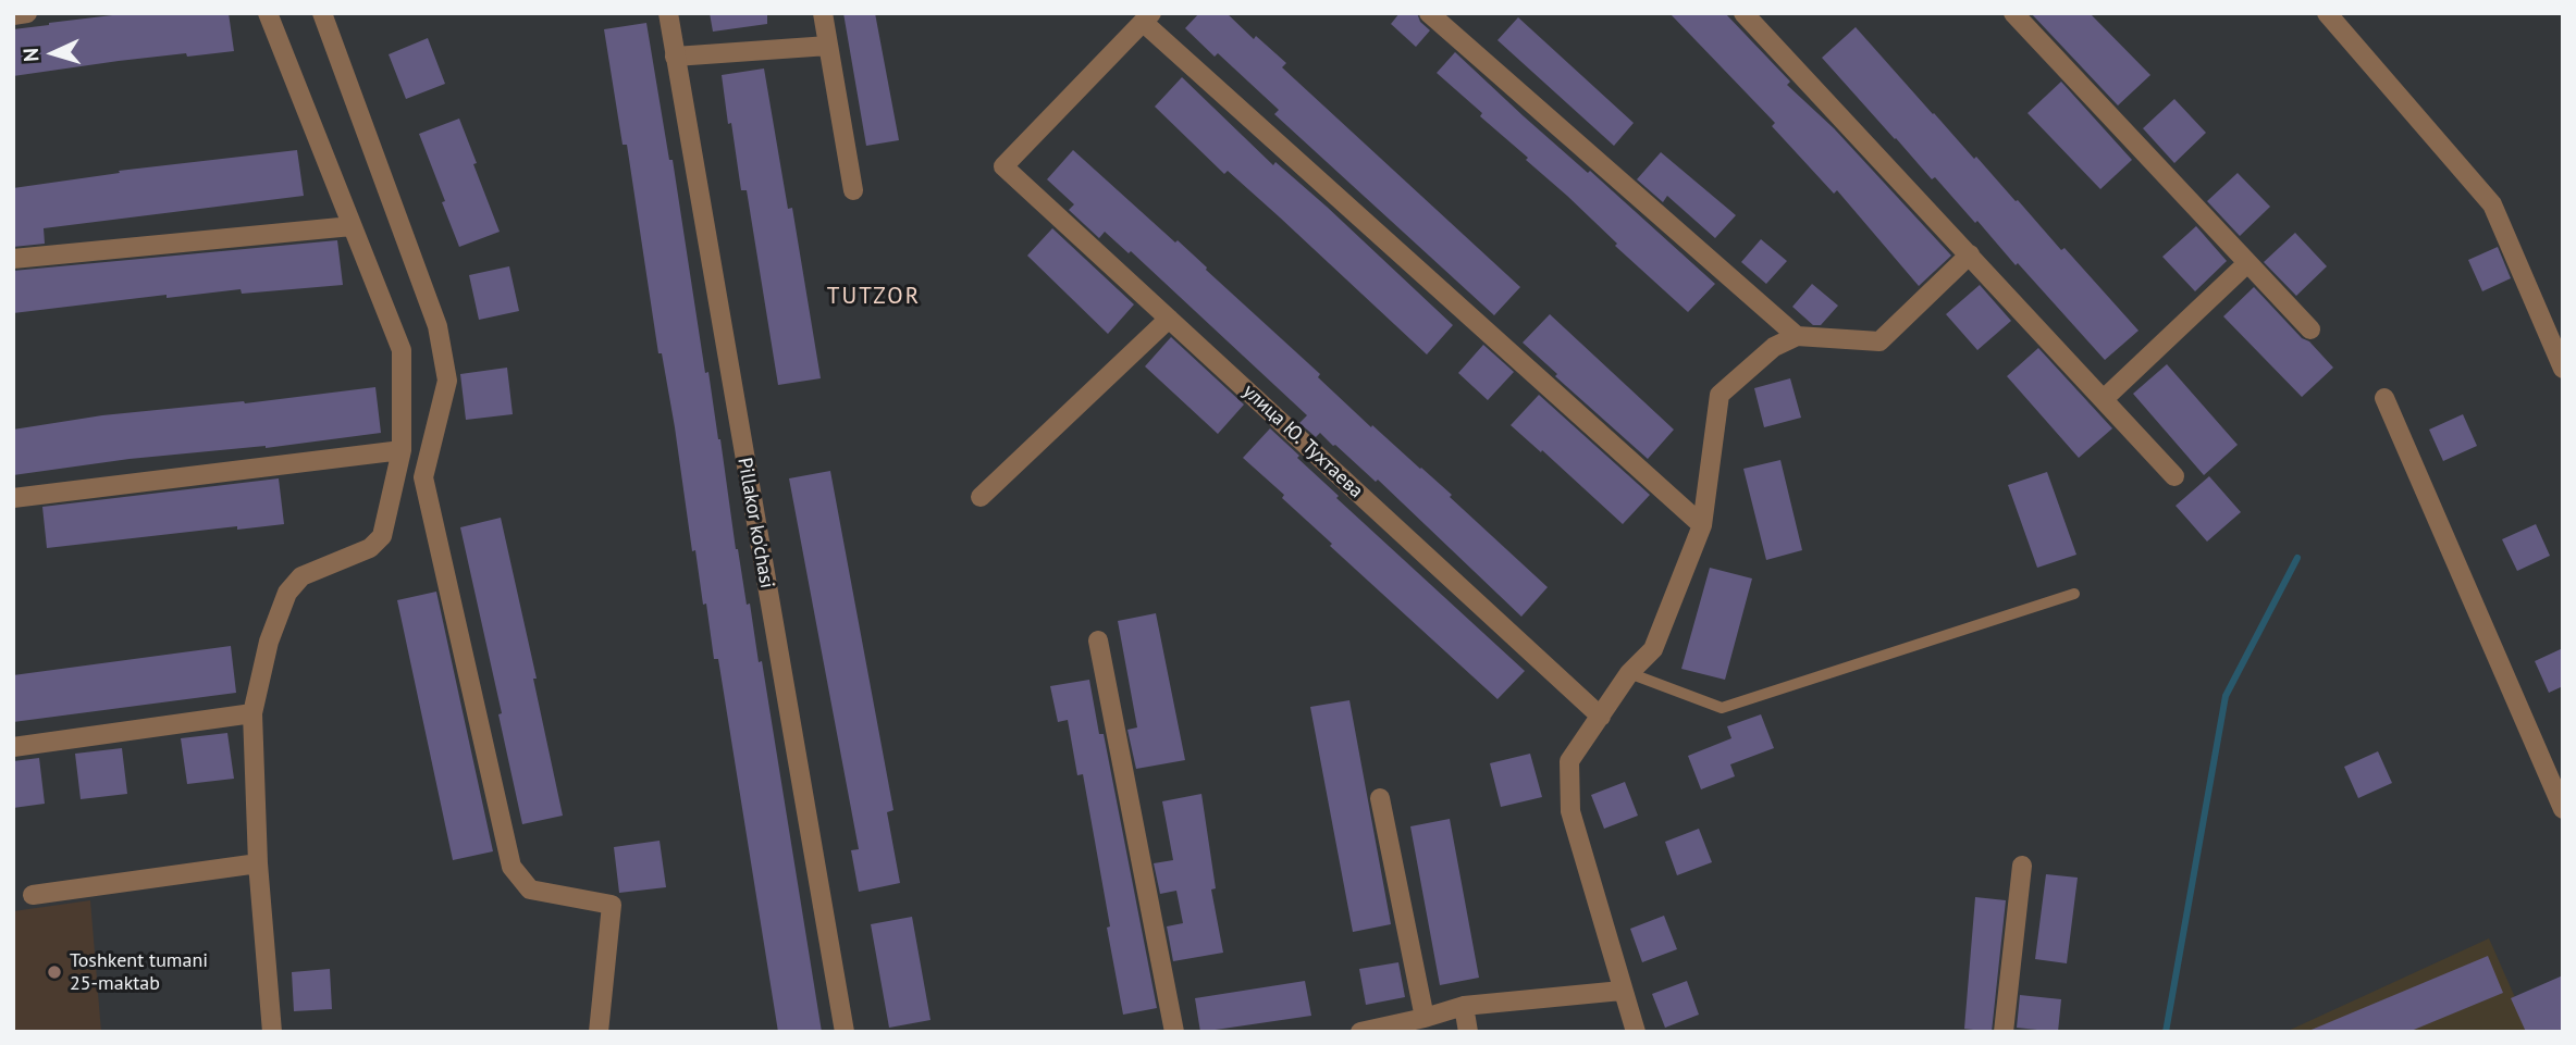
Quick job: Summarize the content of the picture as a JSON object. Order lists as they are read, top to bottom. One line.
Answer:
{"streets":{"street":["улица Ю. Тухтаева","Pillakor ko'chasi"]},"districts":["TUTZOR"],"places":["Toshkent tumani 25-maktab"],"north":"left"}
